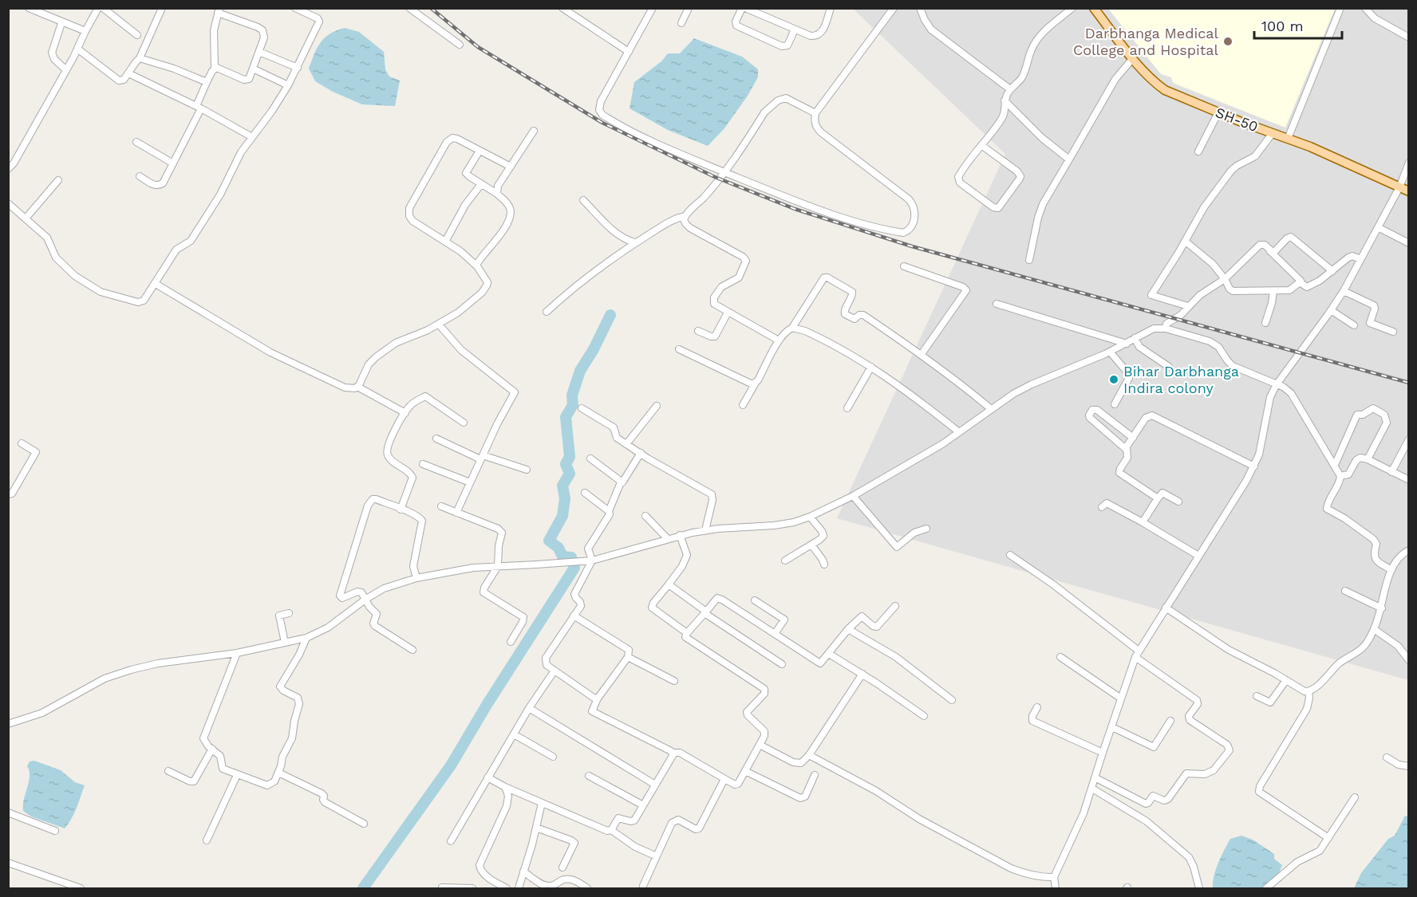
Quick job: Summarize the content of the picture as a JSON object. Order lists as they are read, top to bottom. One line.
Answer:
{"streets":{"main road":["SH-50"]},"places":["Darbhanga Medical College and Hospital","Bihar Darbhanga Indira colony"],"scale_bar":"100 m"}
